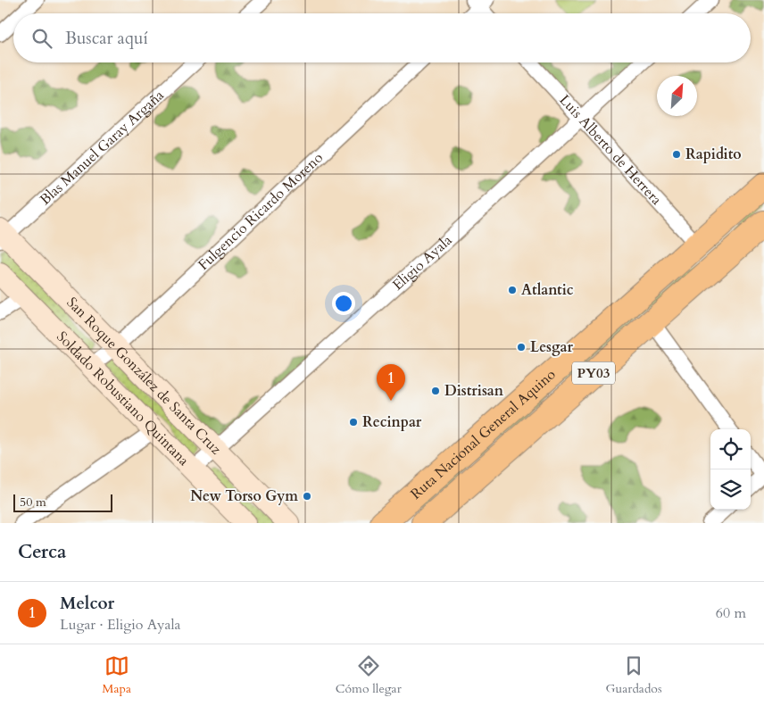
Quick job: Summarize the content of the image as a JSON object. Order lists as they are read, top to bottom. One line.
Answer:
{"streets":{"highway":["PY03","Ruta Nacional General Aquino"],"street":["Blas Manuel Garay Argaña","Luis Alberto de Herrera","Fulgencio Ricardo Moreno","Eligio Ayala","San Roque González de Santa Cruz","Soldado Robustiano Quintana"]},"crossings":[["Blas Manuel Garay Argaña","San Roque González de Santa Cruz"],["Luis Alberto de Herrera","Eligio Ayala"],["Luis Alberto de Herrera","Ruta Nacional General Aquino"],["Fulgencio Ricardo Moreno","San Roque González de Santa Cruz"],["Fulgencio Ricardo Moreno","Soldado Robustiano Quintana"],["Eligio Ayala","San Roque González de Santa Cruz"],["Eligio Ayala","Soldado Robustiano Quintana"]],"places":["Rapidito","Atlantic","Lesgar","Distrisan","Recinpar","New Torso Gym"],"scale_bar":"50 m","north":"top right","page":{"search":"Buscar aquí","pins":"1","scale":"50 m","heading":"Cerca","list":[{"mark":"1","name":"Melcor","note":"Lugar · Eligio Ayala","value":"60 m"}],"nav":["Mapa","Cómo llegar","Guardados"]}}
